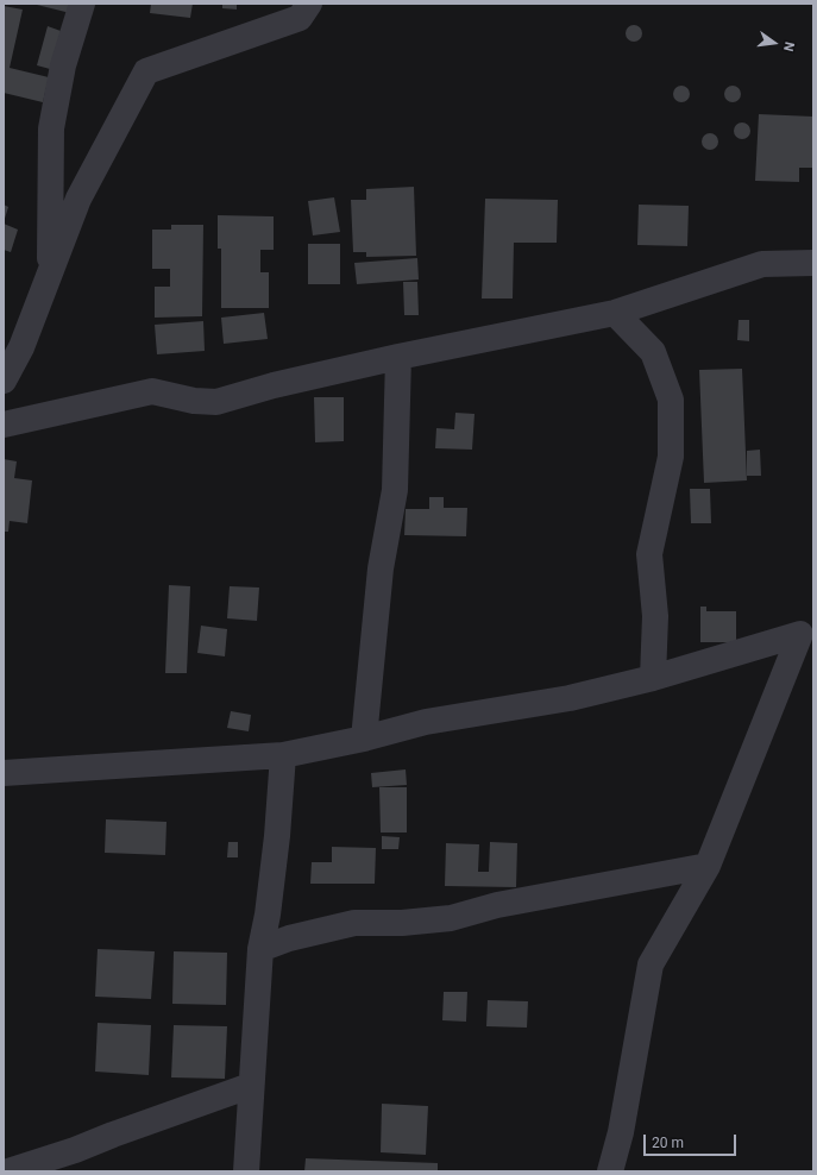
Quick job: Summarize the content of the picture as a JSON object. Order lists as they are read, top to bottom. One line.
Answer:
{"scale_bar":"20 m","north":"right"}
